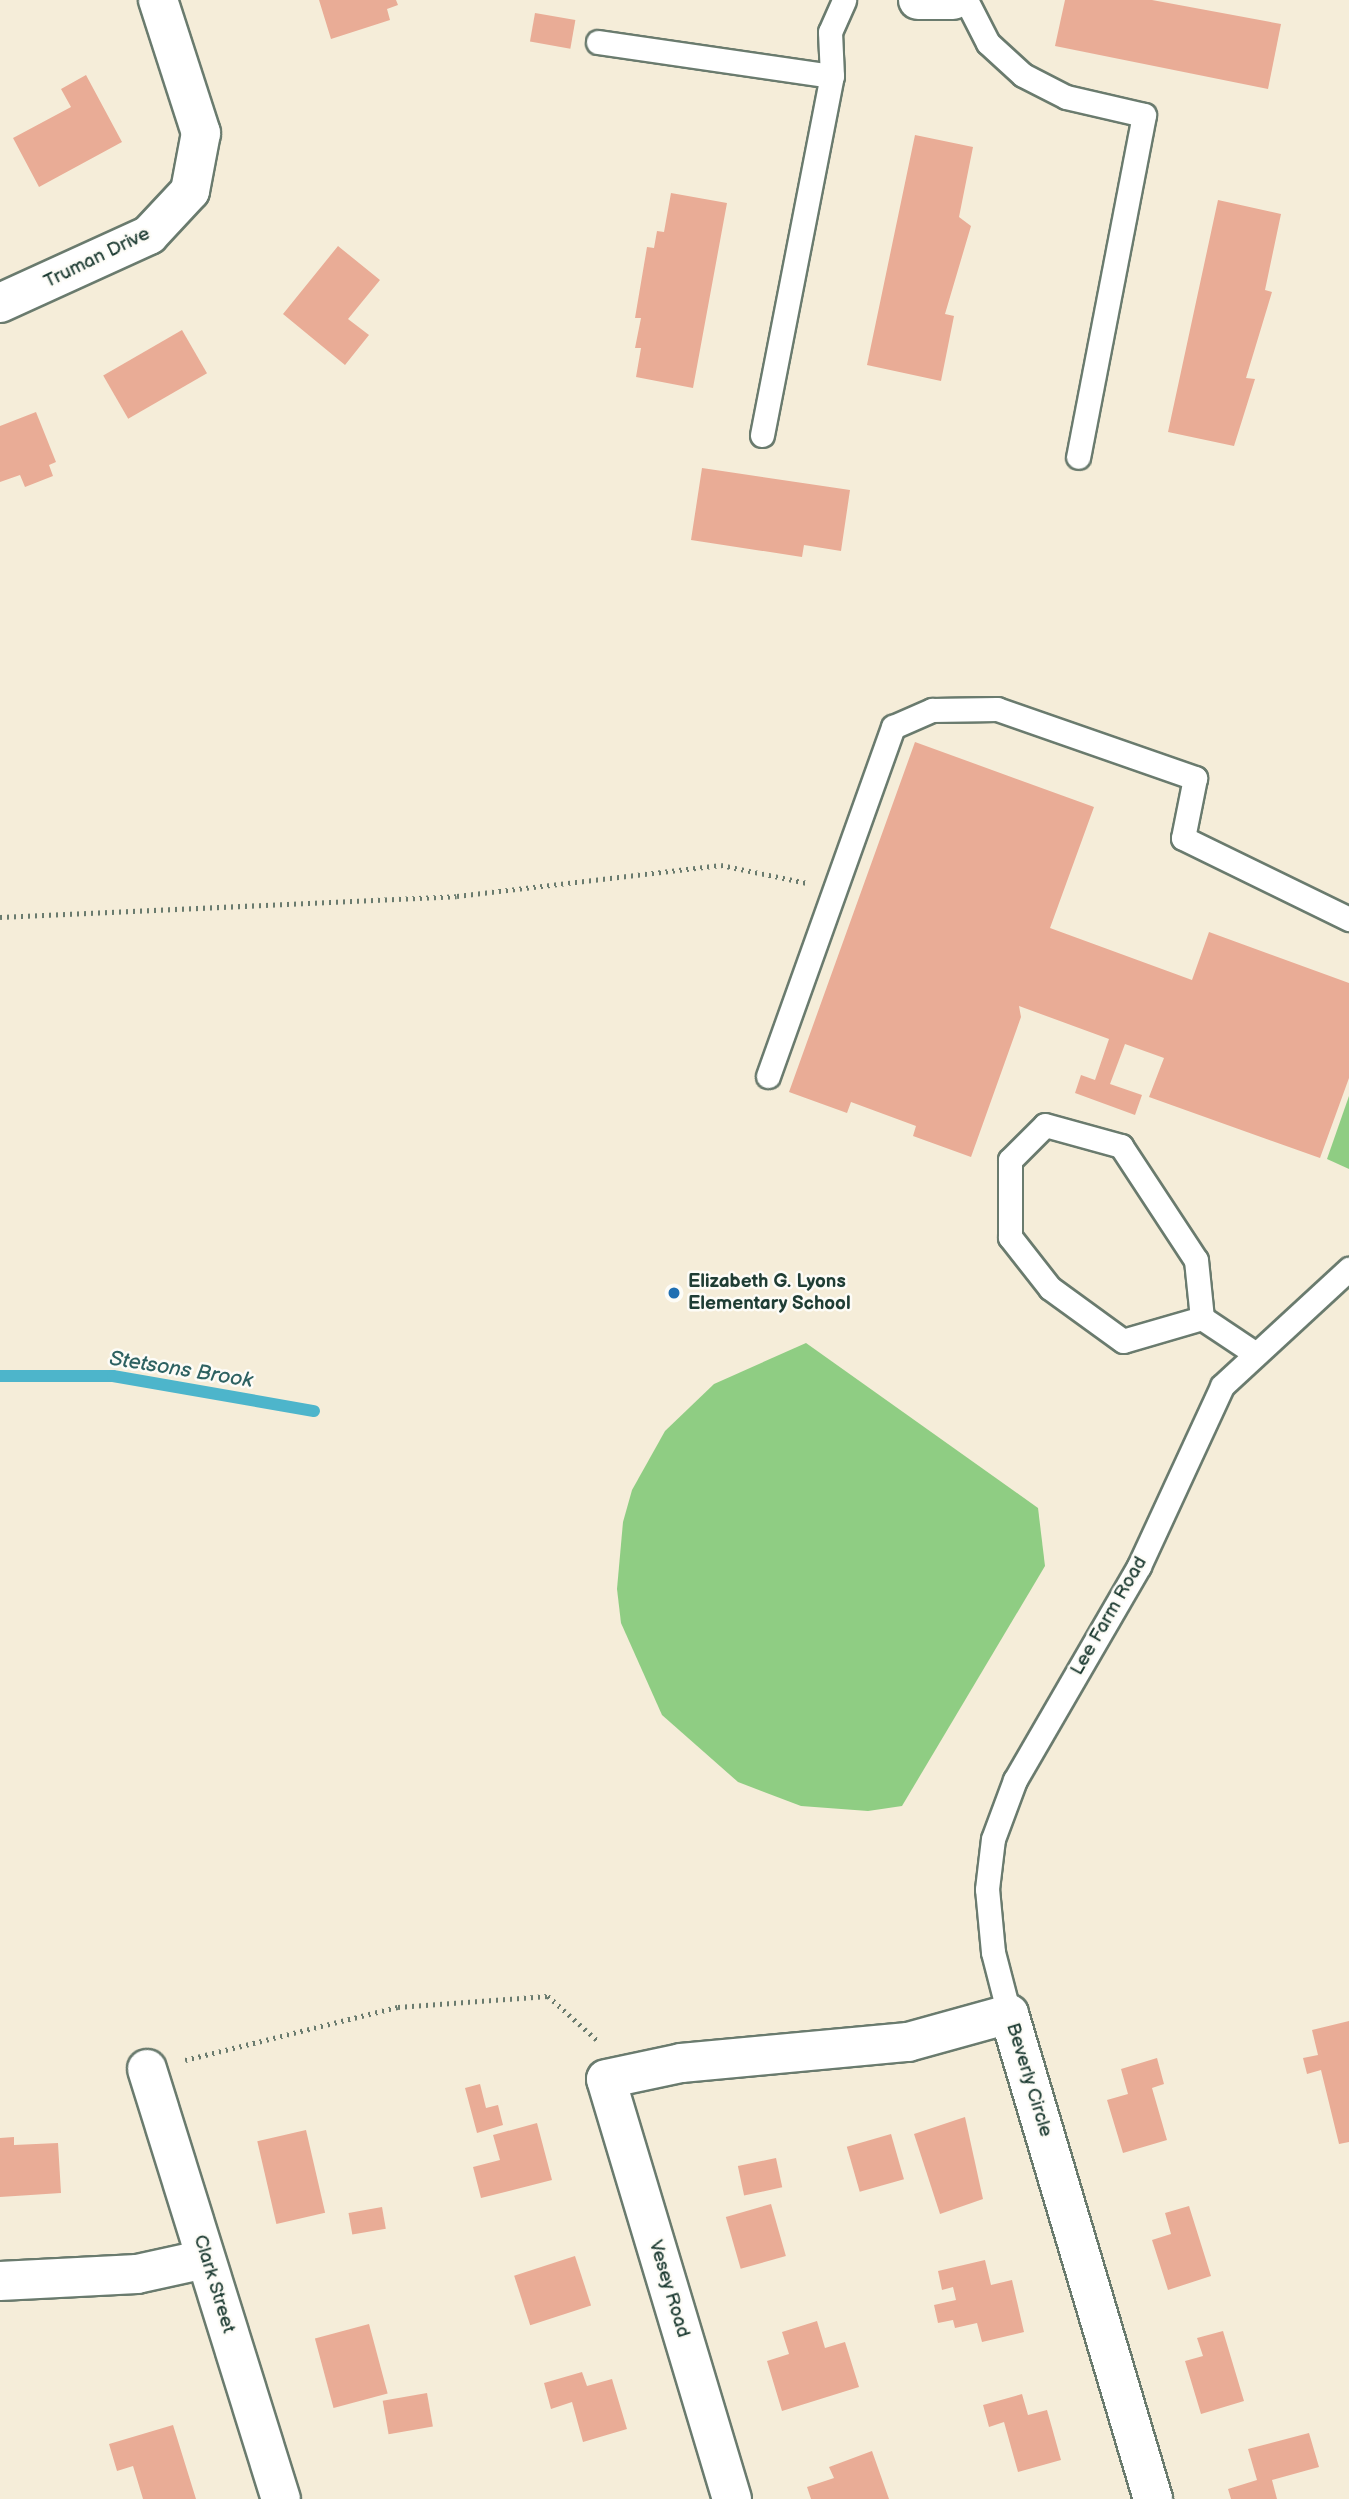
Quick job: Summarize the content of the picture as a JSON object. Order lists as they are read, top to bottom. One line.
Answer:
{"streets":{"street":["Truman Drive","Beverly Circle","Clark Street","Vesey Road"],"lane":["Lee Farm Road"]},"crossings":[["Lee Farm Road","Beverly Circle"],["Beverly Circle","Vesey Road"]],"water":["Stetsons Brook"],"places":["Elizabeth G. Lyons Elementary School"]}
